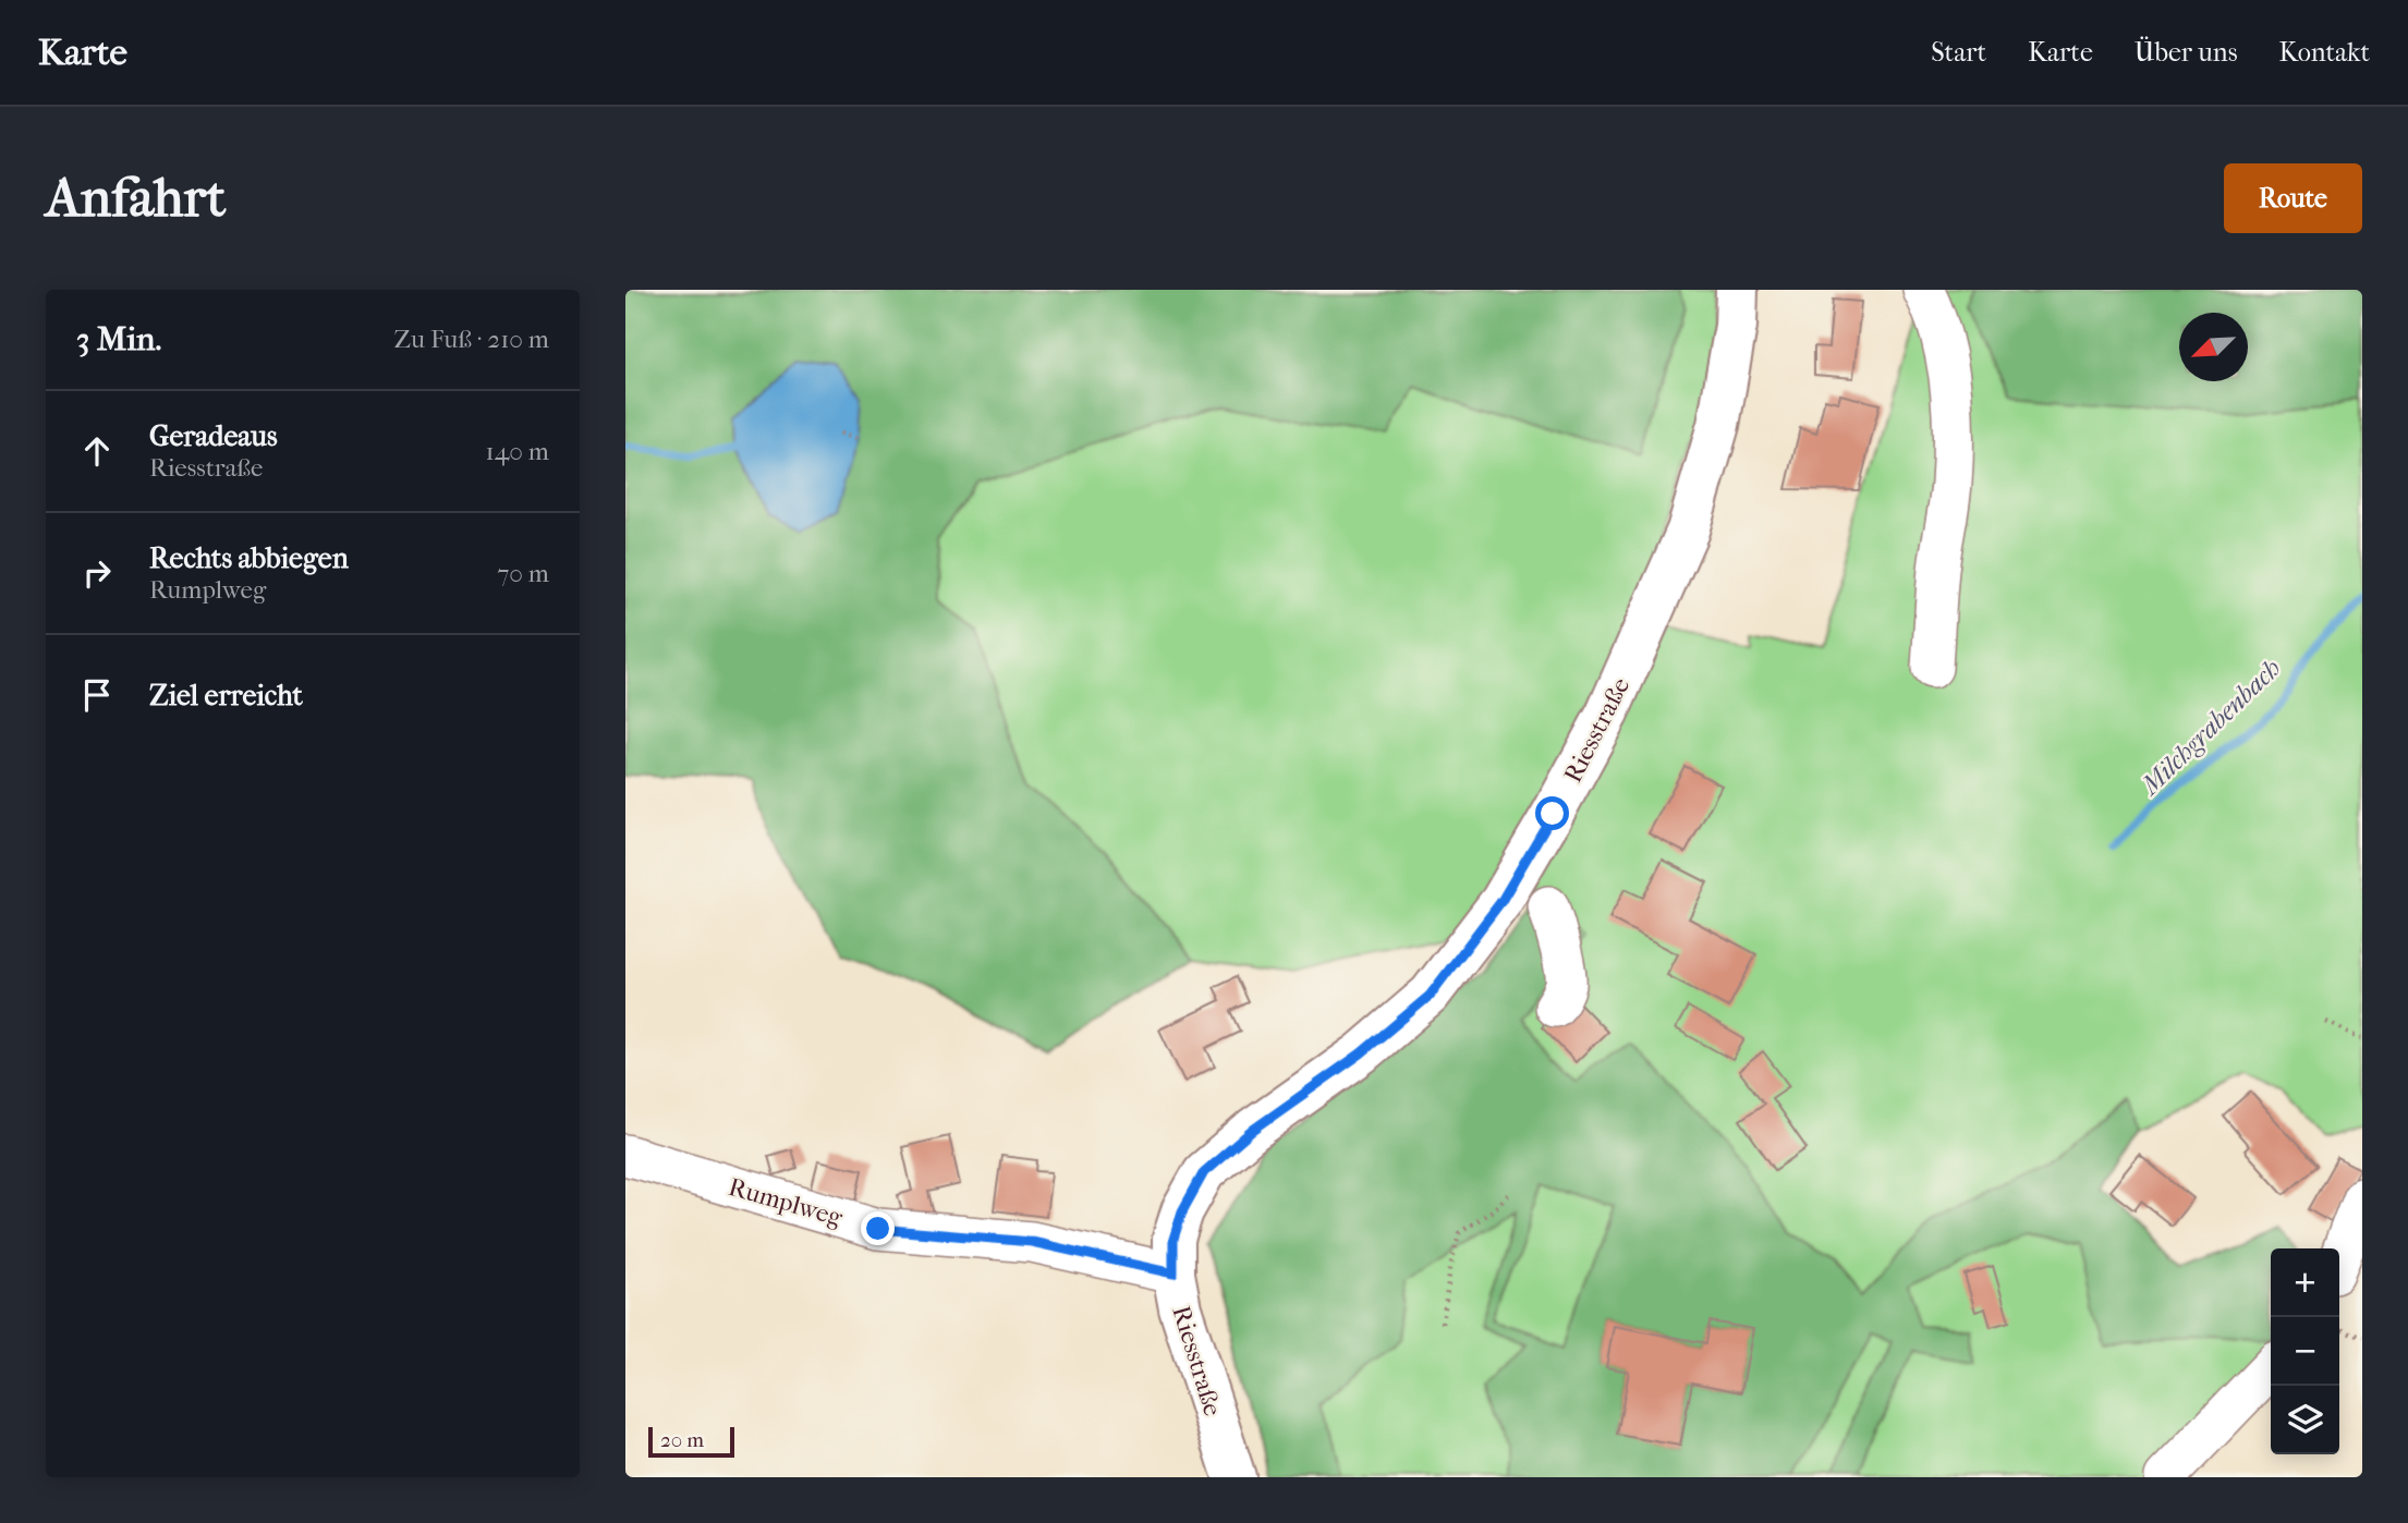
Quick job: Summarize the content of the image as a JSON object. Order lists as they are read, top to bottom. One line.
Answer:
{"streets":{"main road":["Riesstraße"],"street":["Rumplweg"]},"crossings":[["Riesstraße","Rumplweg"]],"water":["Milchgrabenbach"],"scale_bar":"20 m","north":"bottom left","page":{"header":"Karte","nav":["Start","Karte","Über uns","Kontakt"],"buttons":"Route","title":"Anfahrt","heading":["3 Min.","Zu Fuß · 210 m"],"list":[["Geradeaus","Riesstraße","140 m"],["Rechts abbiegen","Rumplweg","70 m"],"Ziel erreicht"],"map_buttons":["+","−"],"scale":"20 m"}}
